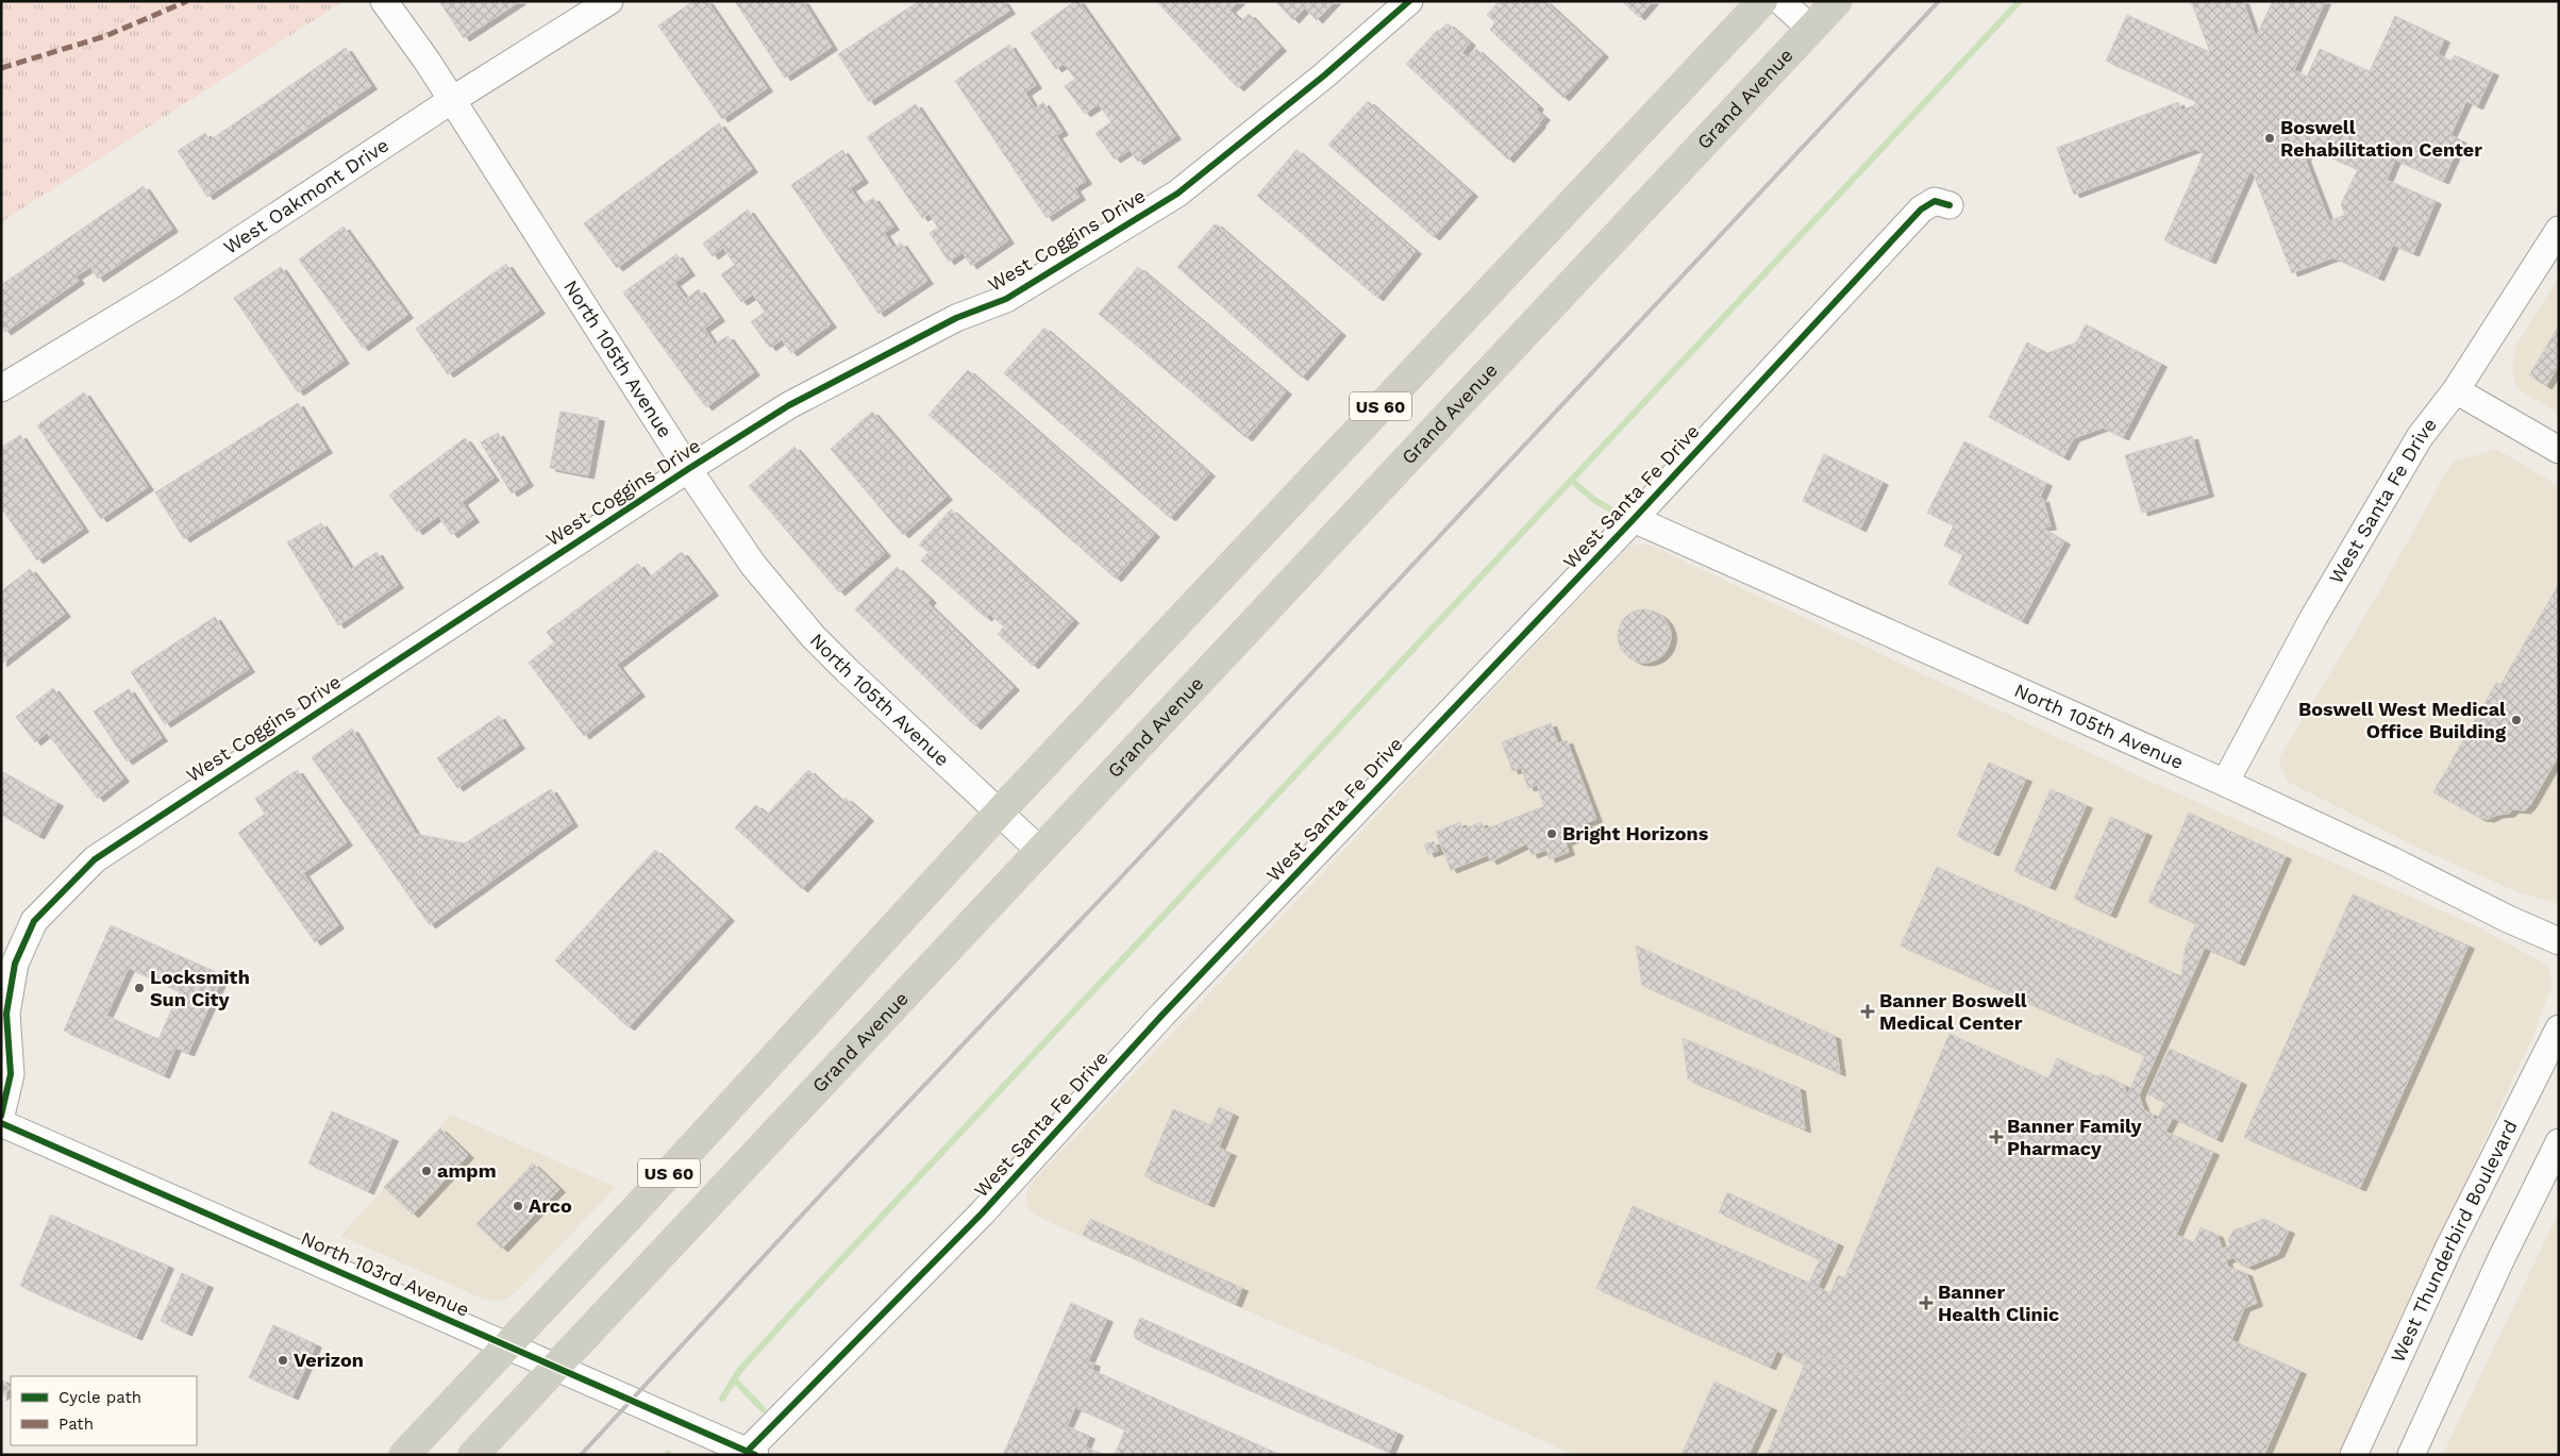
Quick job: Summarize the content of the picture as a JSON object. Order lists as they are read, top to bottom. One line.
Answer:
{"streets":{"highway":["Grand Avenue","US 60"],"street":["West Oakmont Drive","West Coggins Drive","North 105th Avenue","West Santa Fe Drive","West Thunderbird Boulevard","North 103rd Avenue"]},"crossings":[["Grand Avenue","North 105th Avenue"],["Grand Avenue","North 103rd Avenue"],["West Oakmont Drive","North 105th Avenue"],["West Coggins Drive","North 105th Avenue"],["North 105th Avenue","US 60"],["North 105th Avenue","West Santa Fe Drive"],["US 60","North 103rd Avenue"],["West Santa Fe Drive","North 103rd Avenue"]],"places":{"other":["Boswell Rehabilitation Center","Boswell West Medical Office Building","Bright Horizons","Locksmith Sun City","ampm","Arco","Verizon"],"health":["Banner Boswell Medical Center","Banner Family Pharmacy","Banner Health Clinic"]},"legend":["Cycle path","Path"]}
